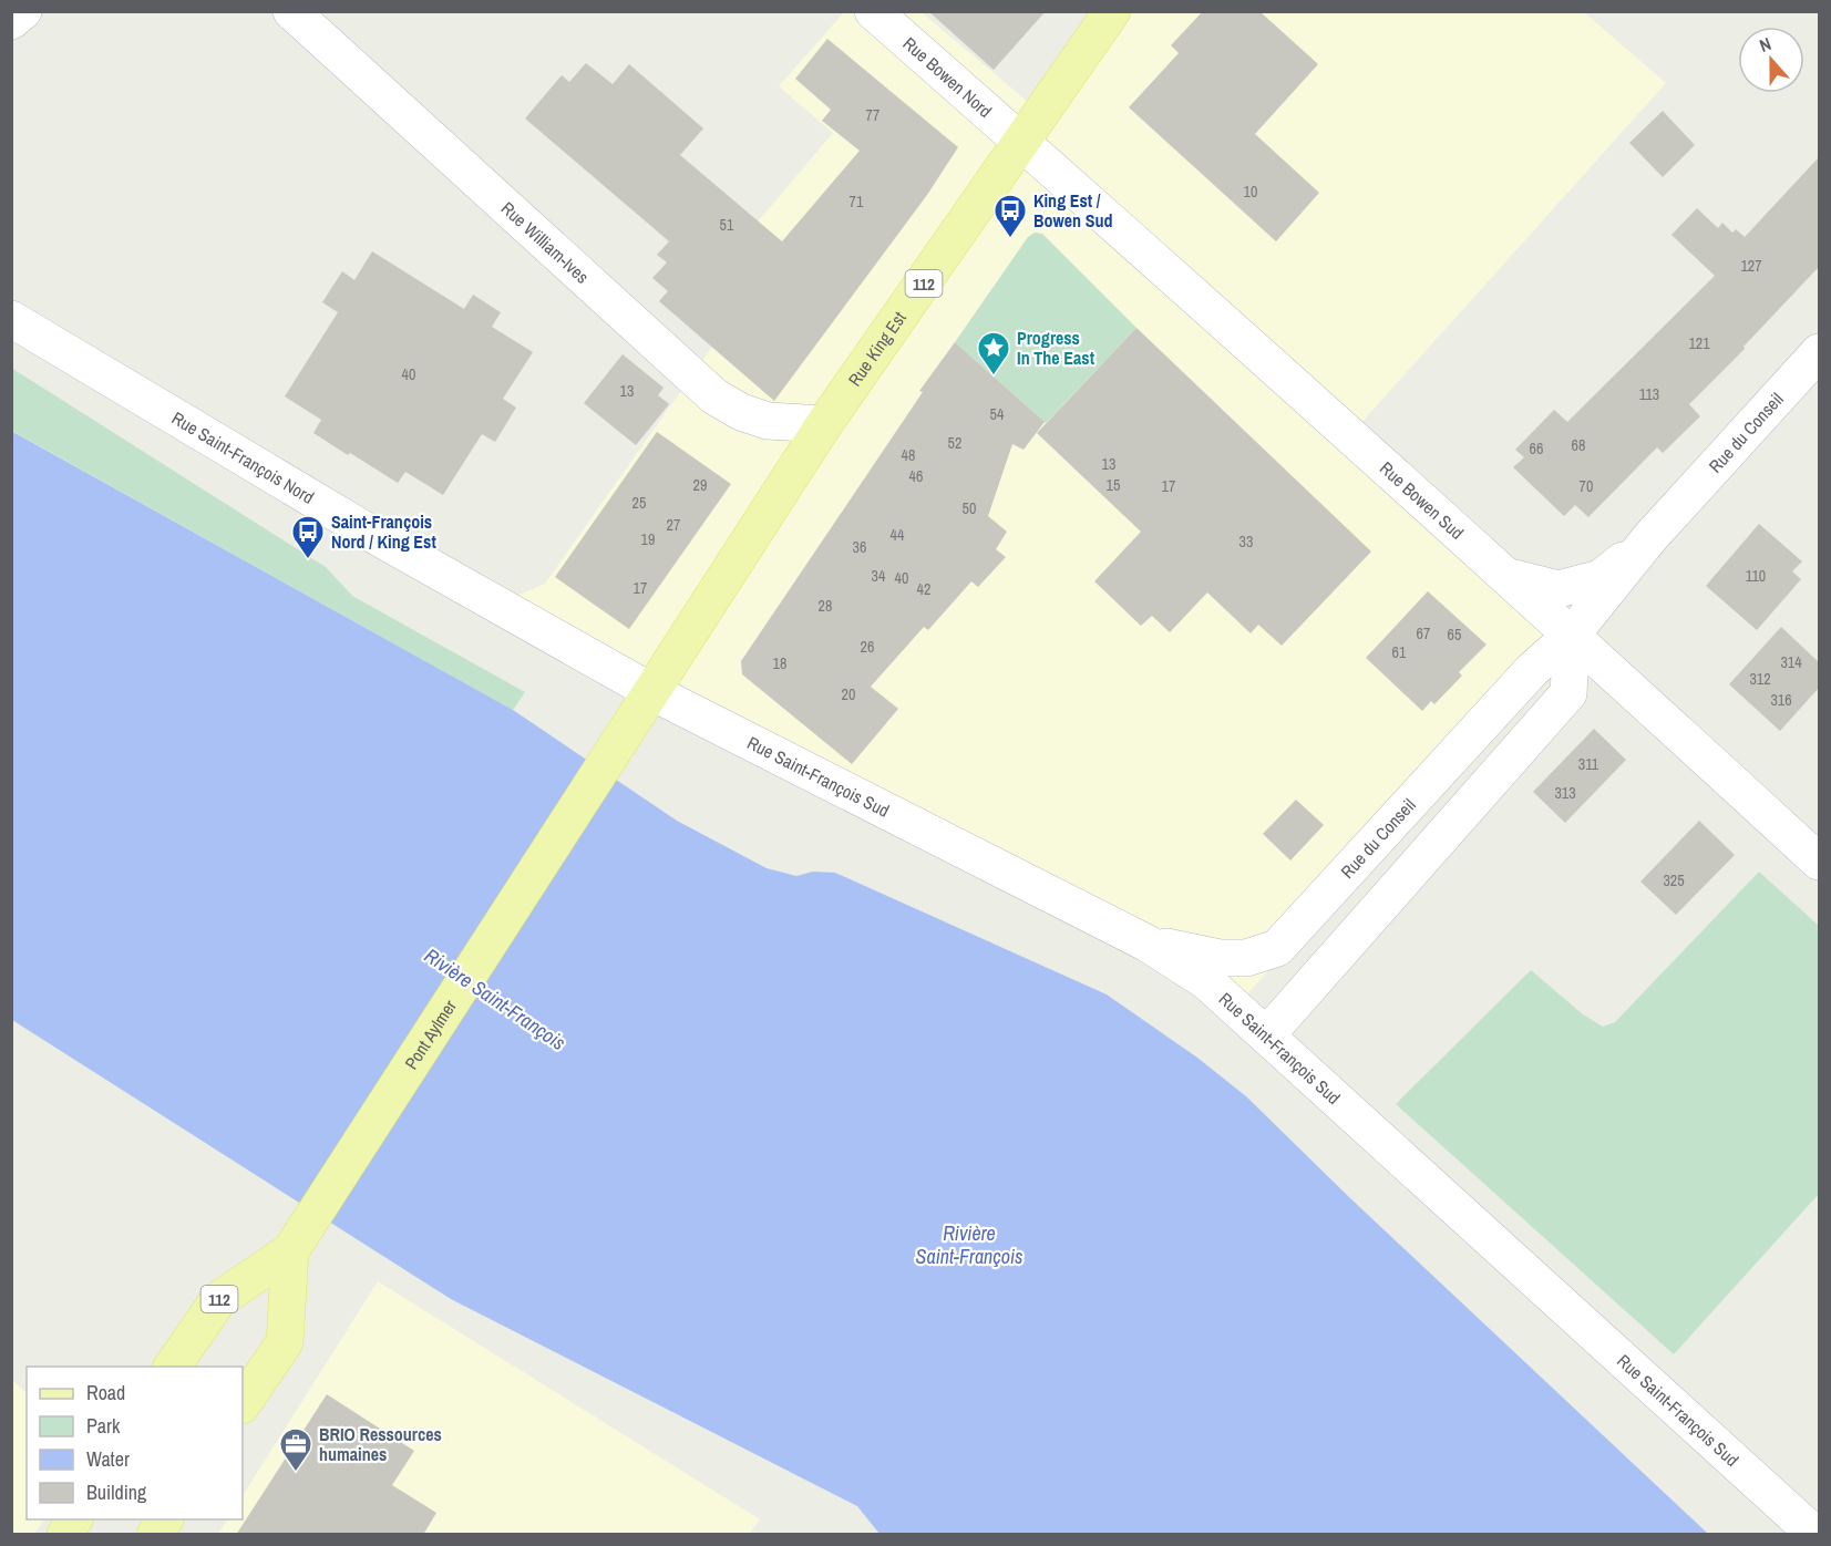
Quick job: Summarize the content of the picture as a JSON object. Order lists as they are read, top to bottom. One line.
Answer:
{"streets":{"main road":["112","Rue King Est","Pont Aylmer"],"street":["Rue Bowen Nord","Rue William-Ives","Rue du Conseil","Rue Saint-François Nord","Rue Bowen Sud","Rue Saint-François Sud"]},"crossings":[["Rue Bowen Nord","Rue King Est"],["Rue Bowen Nord","Rue Bowen Sud"],["Rue William-Ives","Rue King Est"],["112","Pont Aylmer"],["Rue King Est","Rue Saint-François Nord"],["Rue King Est","Rue Bowen Sud"],["Rue King Est","Rue Saint-François Sud"],["Rue King Est","Pont Aylmer"],["Rue du Conseil","Rue Bowen Sud"],["Rue du Conseil","Rue Saint-François Sud"],["Rue Saint-François Nord","Rue Saint-François Sud"],["Rue Saint-François Nord","Pont Aylmer"],["Rue Saint-François Sud","Pont Aylmer"]],"water":["Rivière Saint-François"],"places":{"bus stop":["King Est / Bowen Sud","Saint-François Nord / King Est"],"place":["Progress In The East"],"office":["BRIO Ressources humaines"]},"house_numbers":["77","10","71","51","127","121","40","13","113","54","52","68","66","48","13","46","29","15","17","70","25","50","27","44","19","33","36","34","110","40","17","42","28","67","65","26","61","314","18","312","20","316","311","313","325"],"legend":["Road","Park","Water","Building"],"north":"top"}
